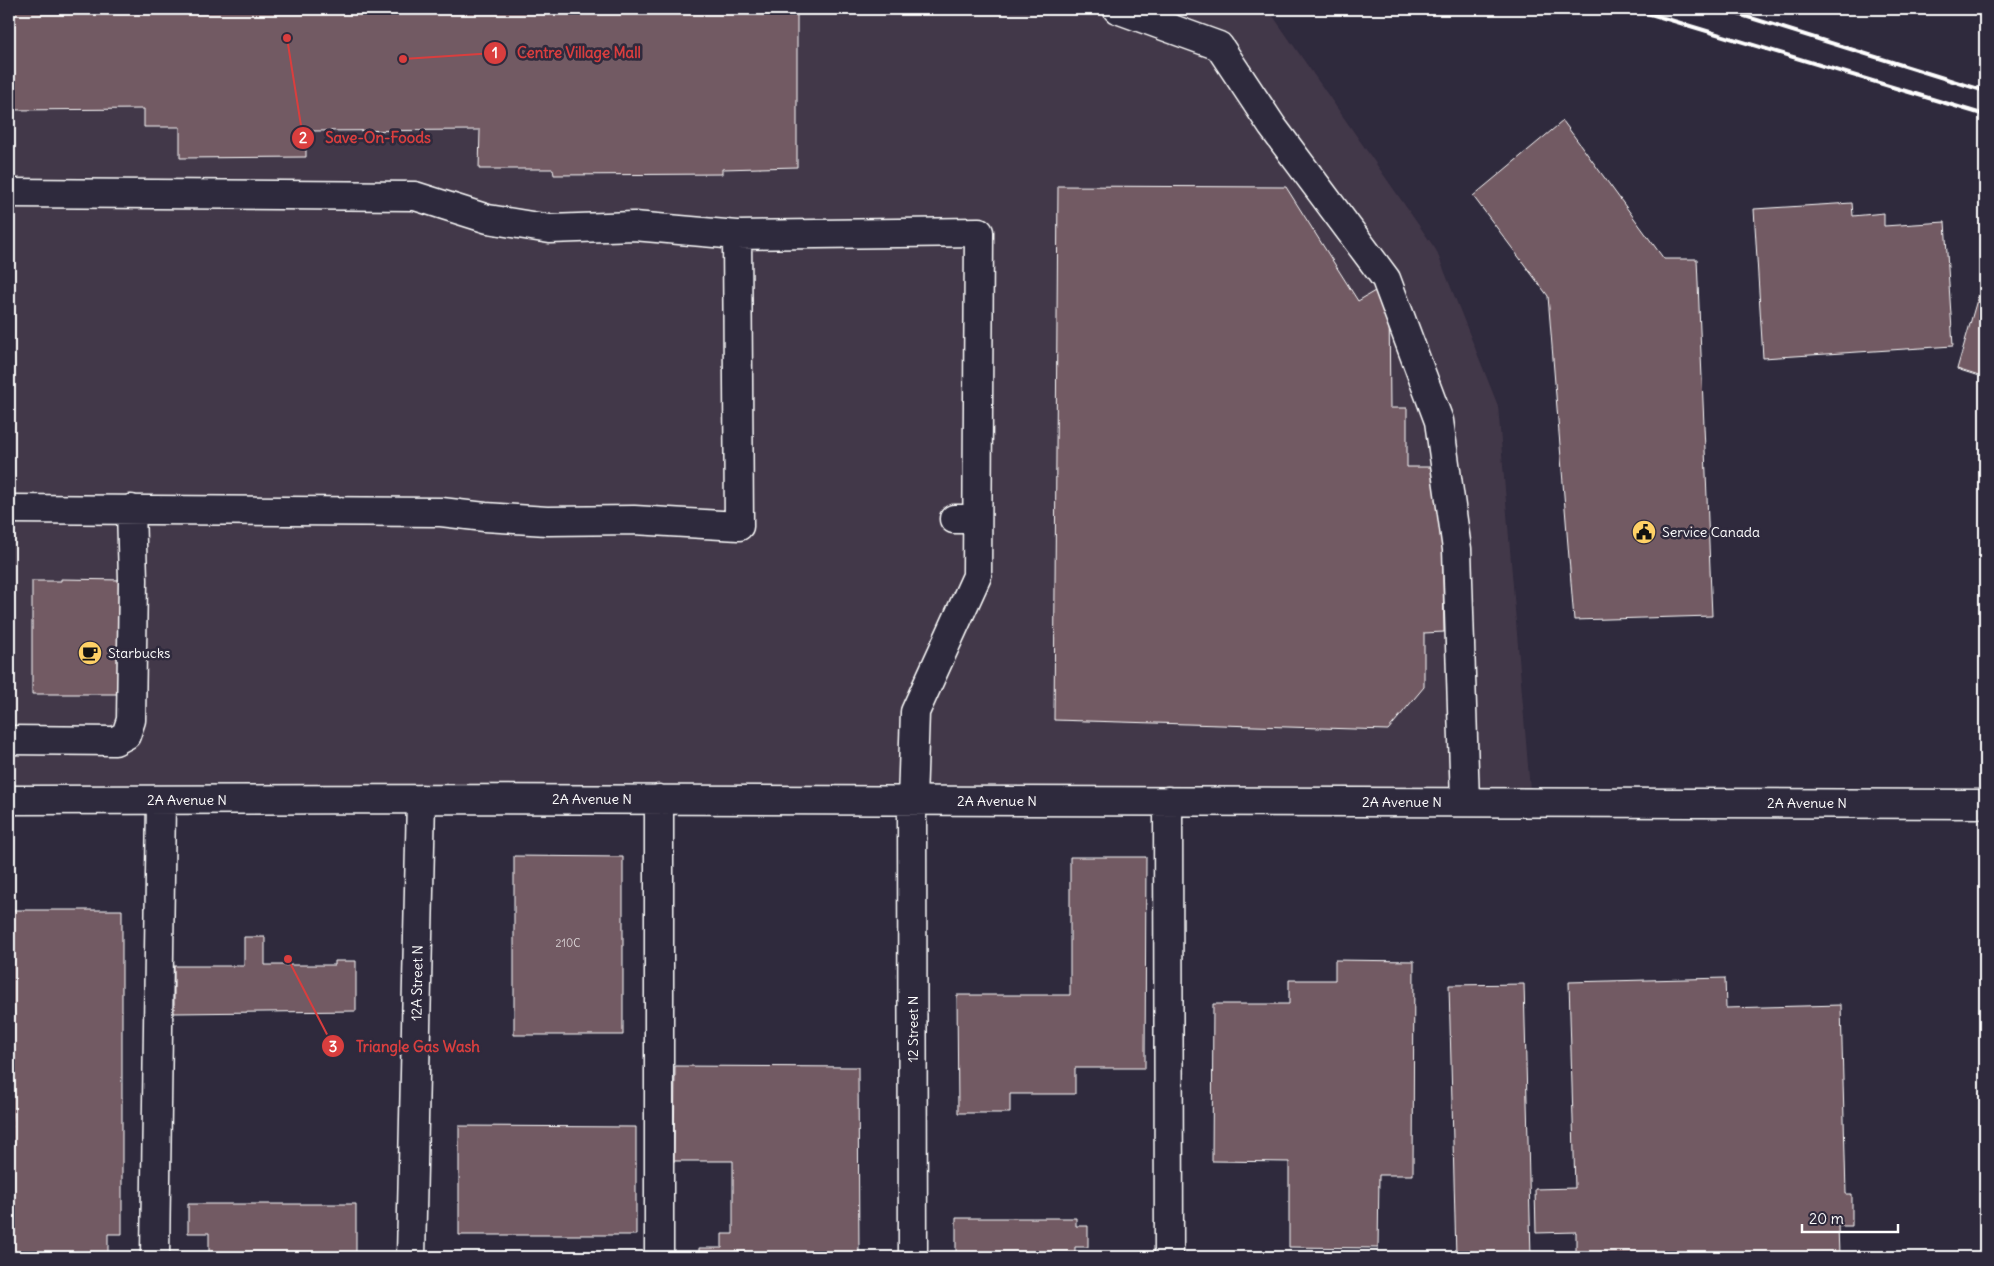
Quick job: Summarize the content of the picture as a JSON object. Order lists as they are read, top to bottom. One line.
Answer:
{"streets":{"street":["2A Avenue N","12A Street N","12 Street N"]},"crossings":[["2A Avenue N","12A Street N"],["2A Avenue N","12 Street N"]],"places":{"other":["Save-On-Foods","Centre Village Mall","Triangle Gas Wash"],"public building":["Service Canada"],"cafe":["Starbucks"]},"house_numbers":["210C"],"scale_bar":"20 m"}
